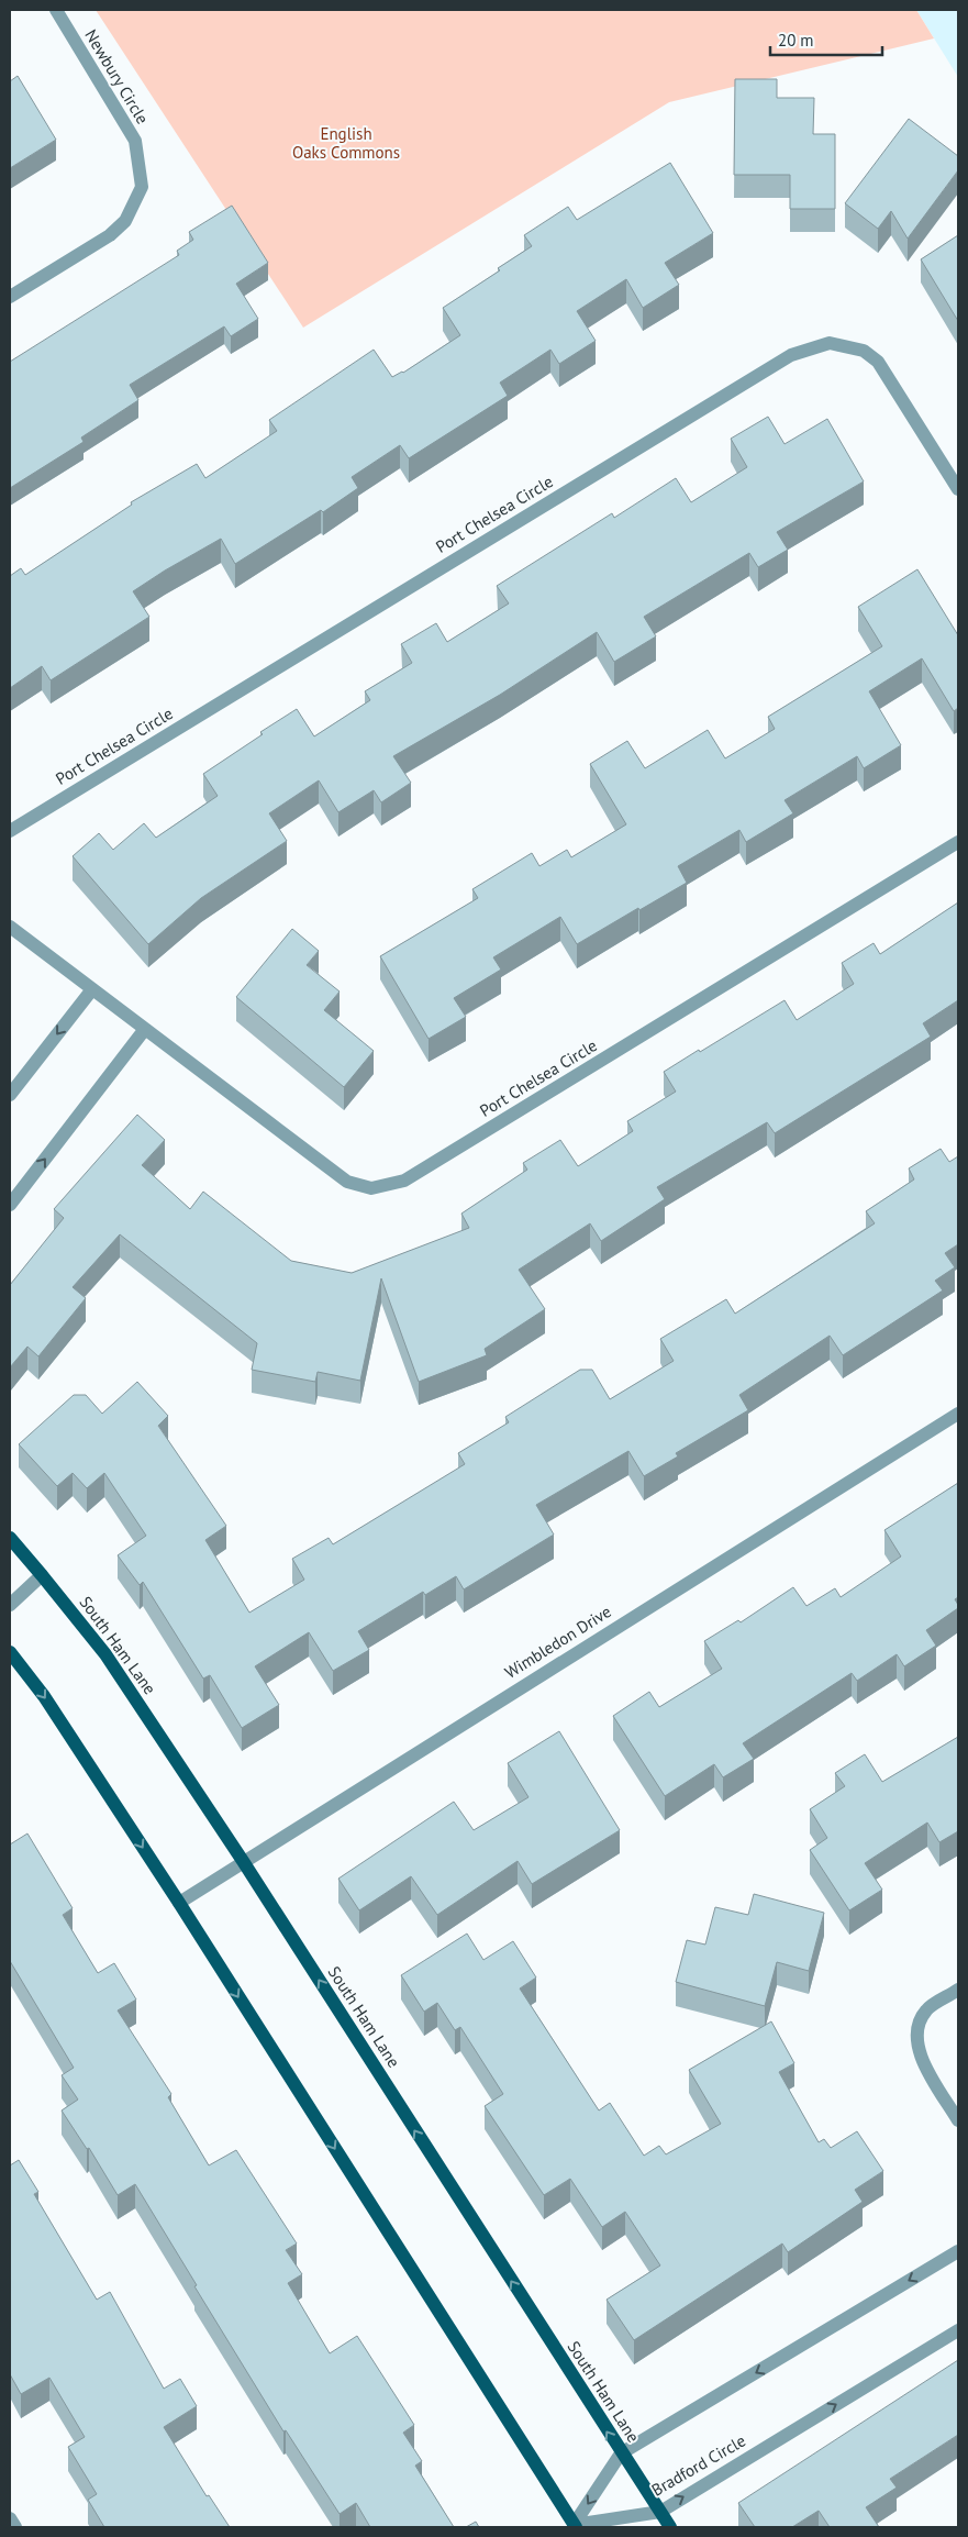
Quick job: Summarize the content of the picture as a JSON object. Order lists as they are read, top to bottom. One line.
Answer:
{"streets":{"main road":["South Ham Lane"],"street":["Newbury Circle","Port Chelsea Circle","Wimbledon Drive","Bradford Circle"]},"crossings":[["Wimbledon Drive","South Ham Lane"],["South Ham Lane","Bradford Circle"]],"parks":["English Oaks Commons"],"scale_bar":"20 m"}
